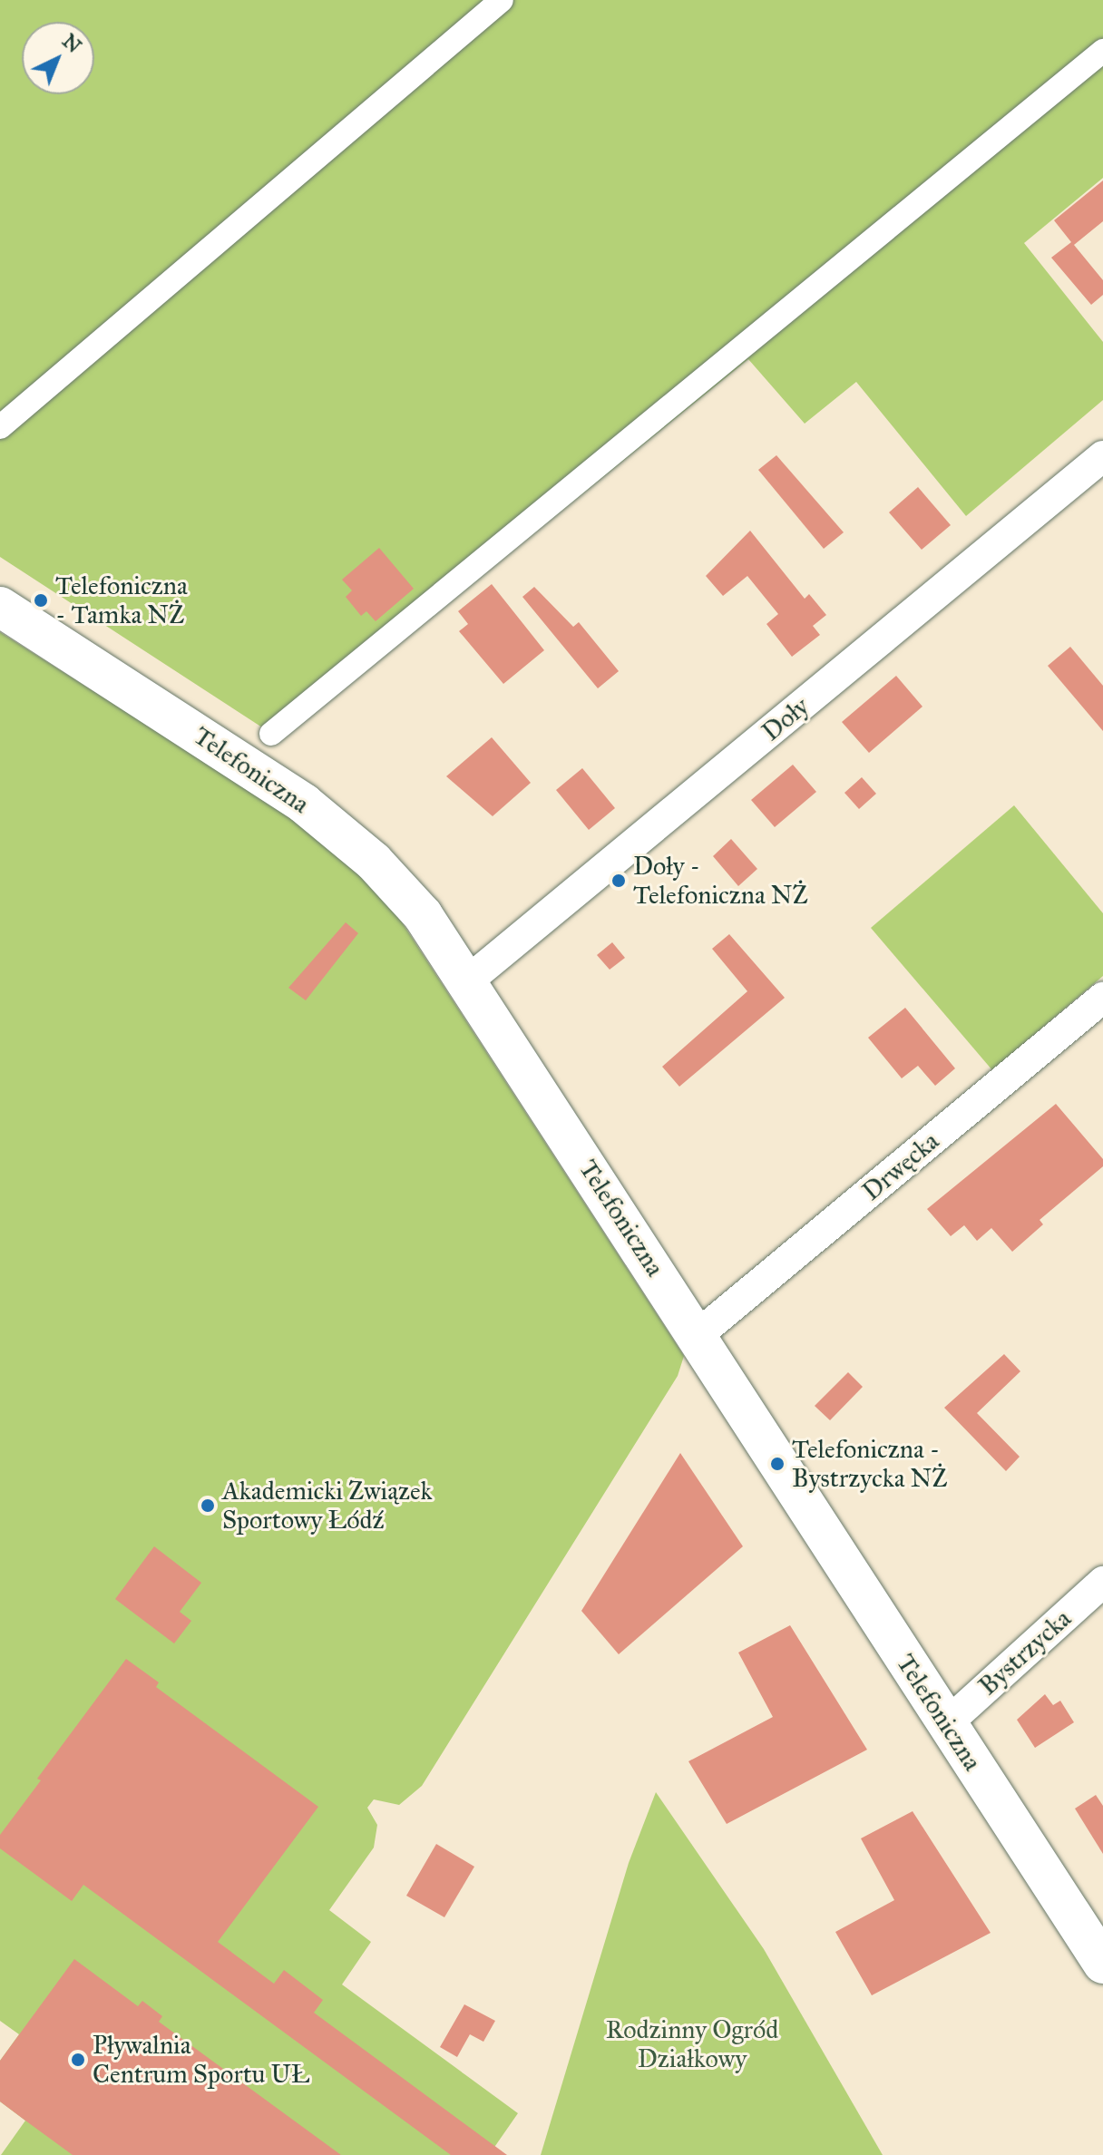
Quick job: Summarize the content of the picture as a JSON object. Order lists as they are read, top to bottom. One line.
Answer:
{"streets":{"street":["Doły","Telefoniczna","Drwęcka","Bystrzycka"]},"crossings":[["Doły","Telefoniczna"],["Telefoniczna","Drwęcka"],["Telefoniczna","Bystrzycka"]],"parks":["Rodzinny Ogród Działkowy"],"places":["Telefoniczna - Tamka NŻ","Doły - Telefoniczna NŻ","Telefoniczna - Bystrzycka NŻ","Akademicki Związek Sportowy Łódź","Pływalnia Centrum Sportu UŁ"],"north":"top right"}
